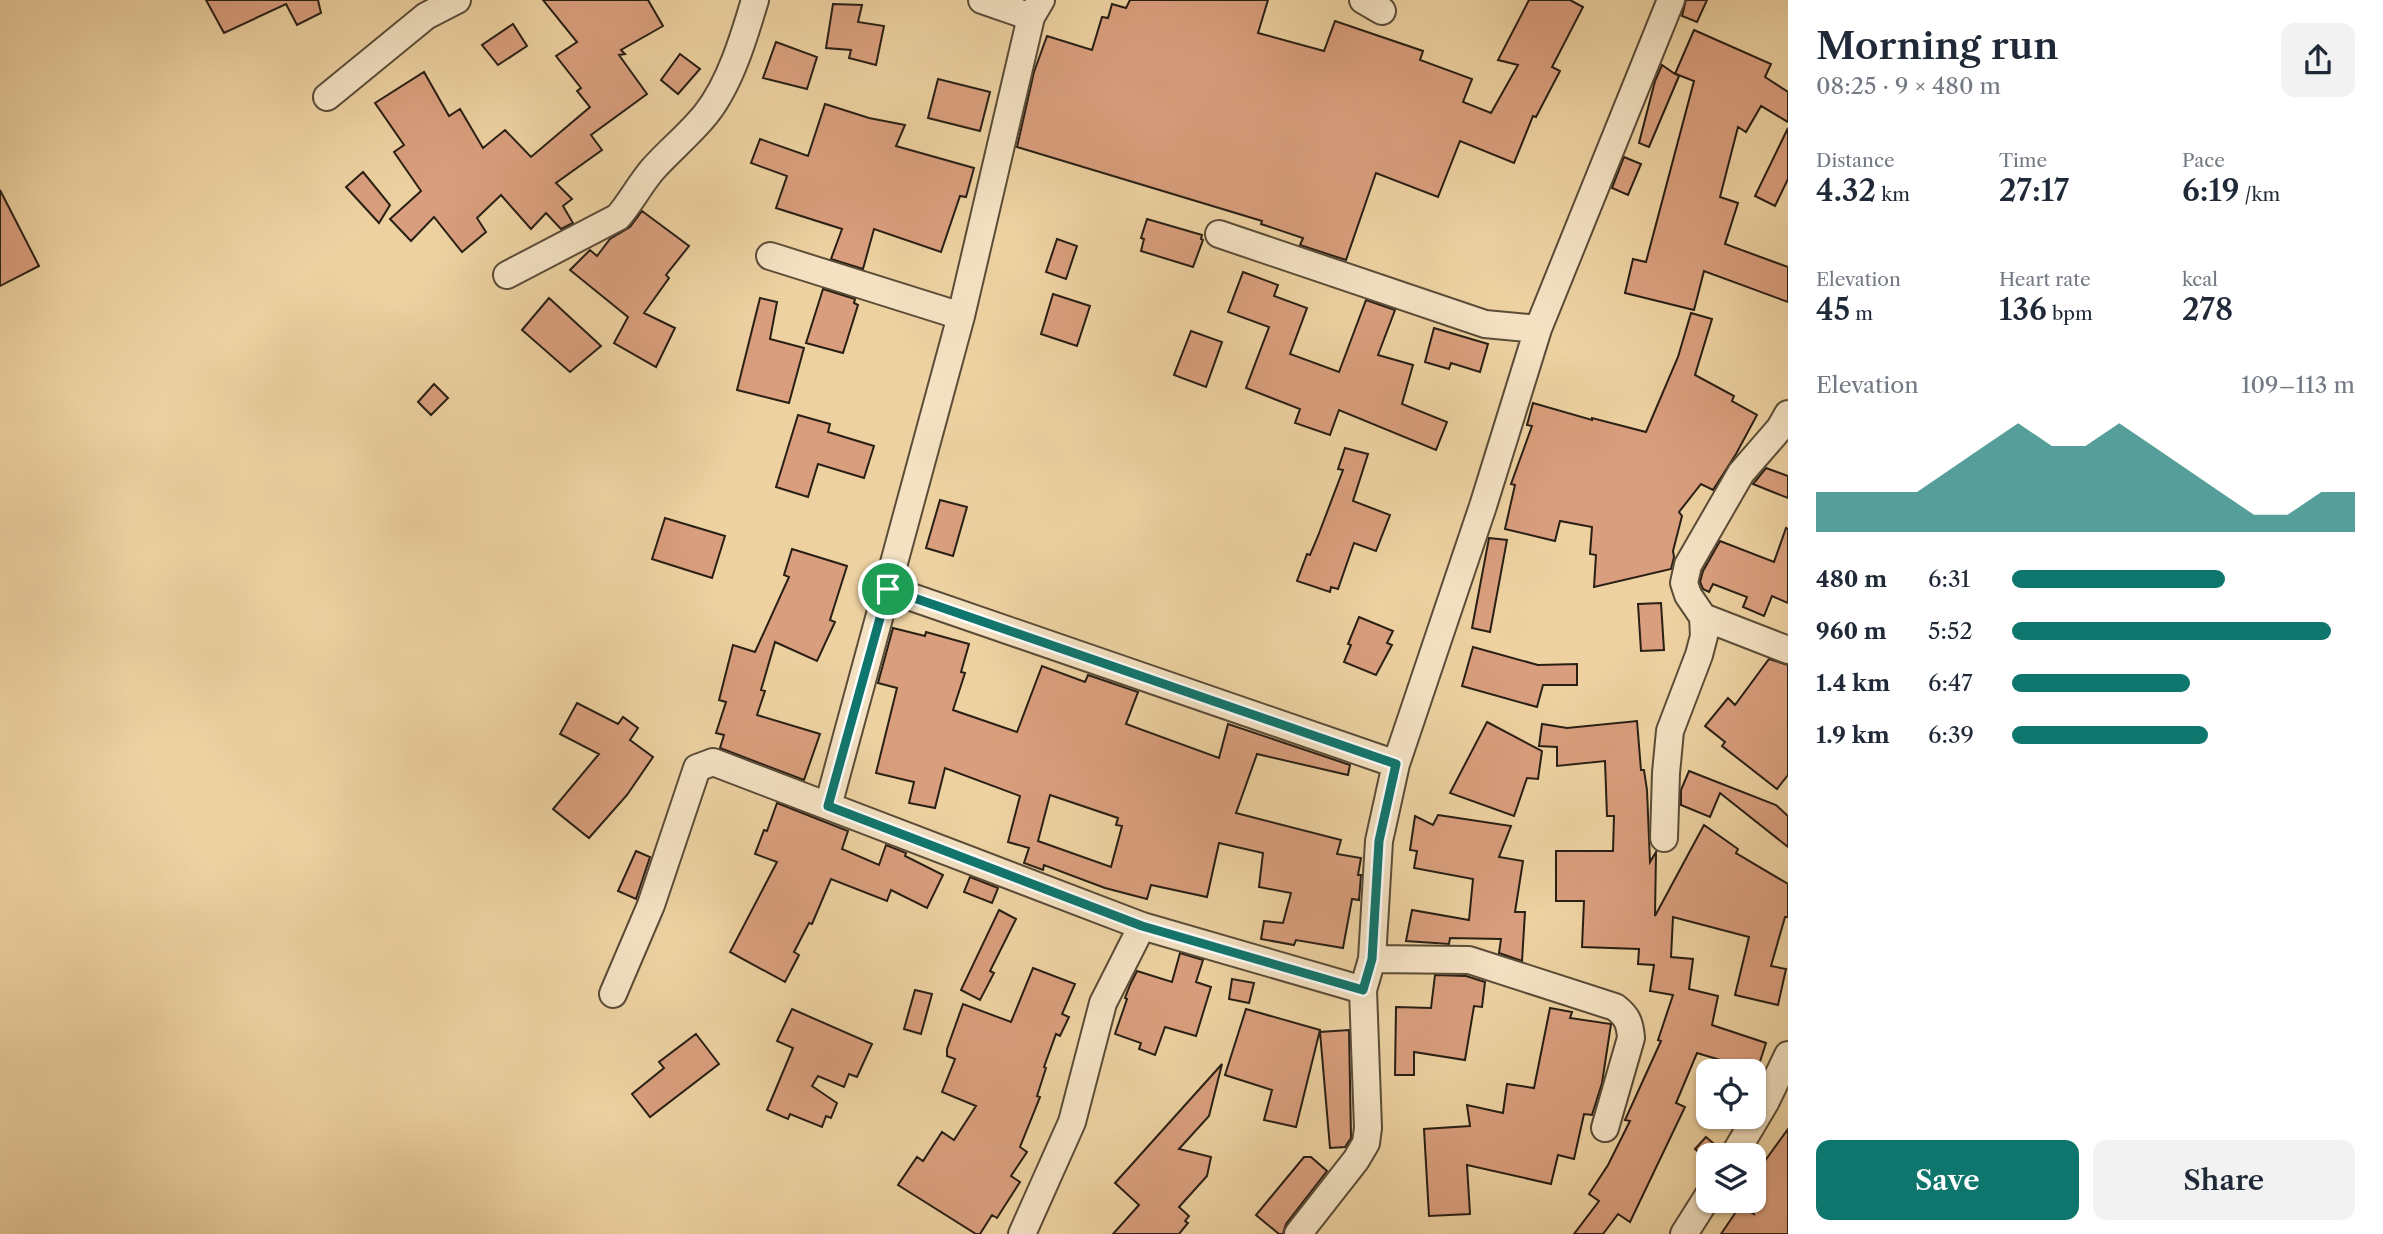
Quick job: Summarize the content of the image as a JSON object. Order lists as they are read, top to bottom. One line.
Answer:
{"page":{"heading":["Morning run","08:25 · 9 × 480 m"],"stats":[["Distance","4.32 km"],["Time","27:17"],["Pace","6:19 /km"],["Elevation","45 m"],["Heart rate","136 bpm"],["kcal","278"]],"chart":["Elevation","109–113 m"],"list":[{"name":"480 m","note":"6:31"},{"name":"960 m","note":"5:52"},{"name":"1.4 km","note":"6:47"},{"name":"1.9 km","note":"6:39"}],"buttons":["Save","Share"]}}
